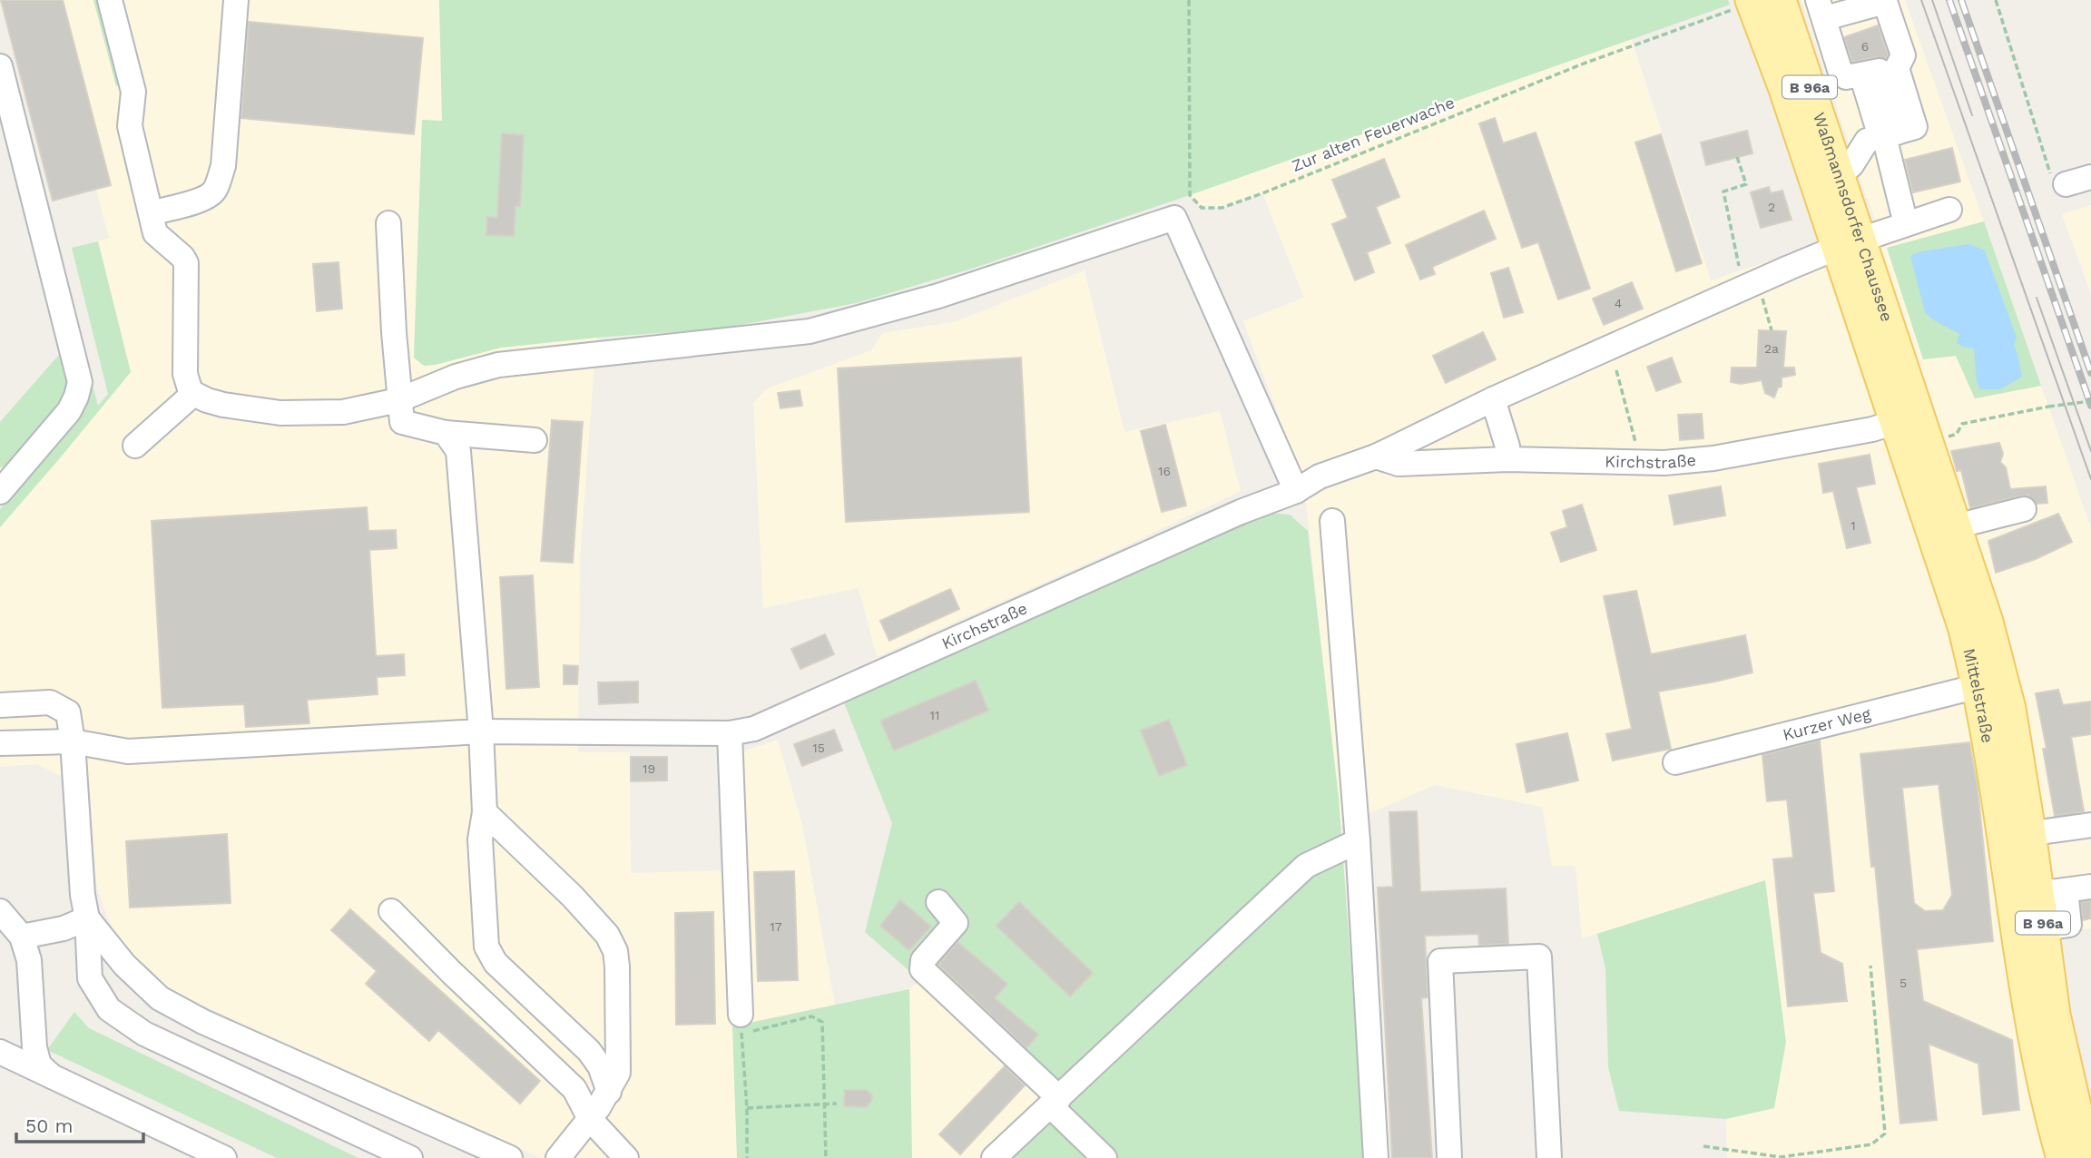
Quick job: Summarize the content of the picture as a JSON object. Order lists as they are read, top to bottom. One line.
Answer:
{"streets":{"main road":["B 96a","Waßmannsdorfer Chaussee","Mittelstraße"],"street":["Kirchstraße","Kurzer Weg"],"path":["Zur alten Feuerwache"]},"crossings":[["Zur alten Feuerwache","Waßmannsdorfer Chaussee"],["Waßmannsdorfer Chaussee","Kirchstraße"],["Waßmannsdorfer Chaussee","Mittelstraße"],["Kirchstraße","Mittelstraße"],["Mittelstraße","Kurzer Weg"]],"house_numbers":["6","2","4","2a","16","1","11","15","19","17","5"],"scale_bar":"50 m"}
